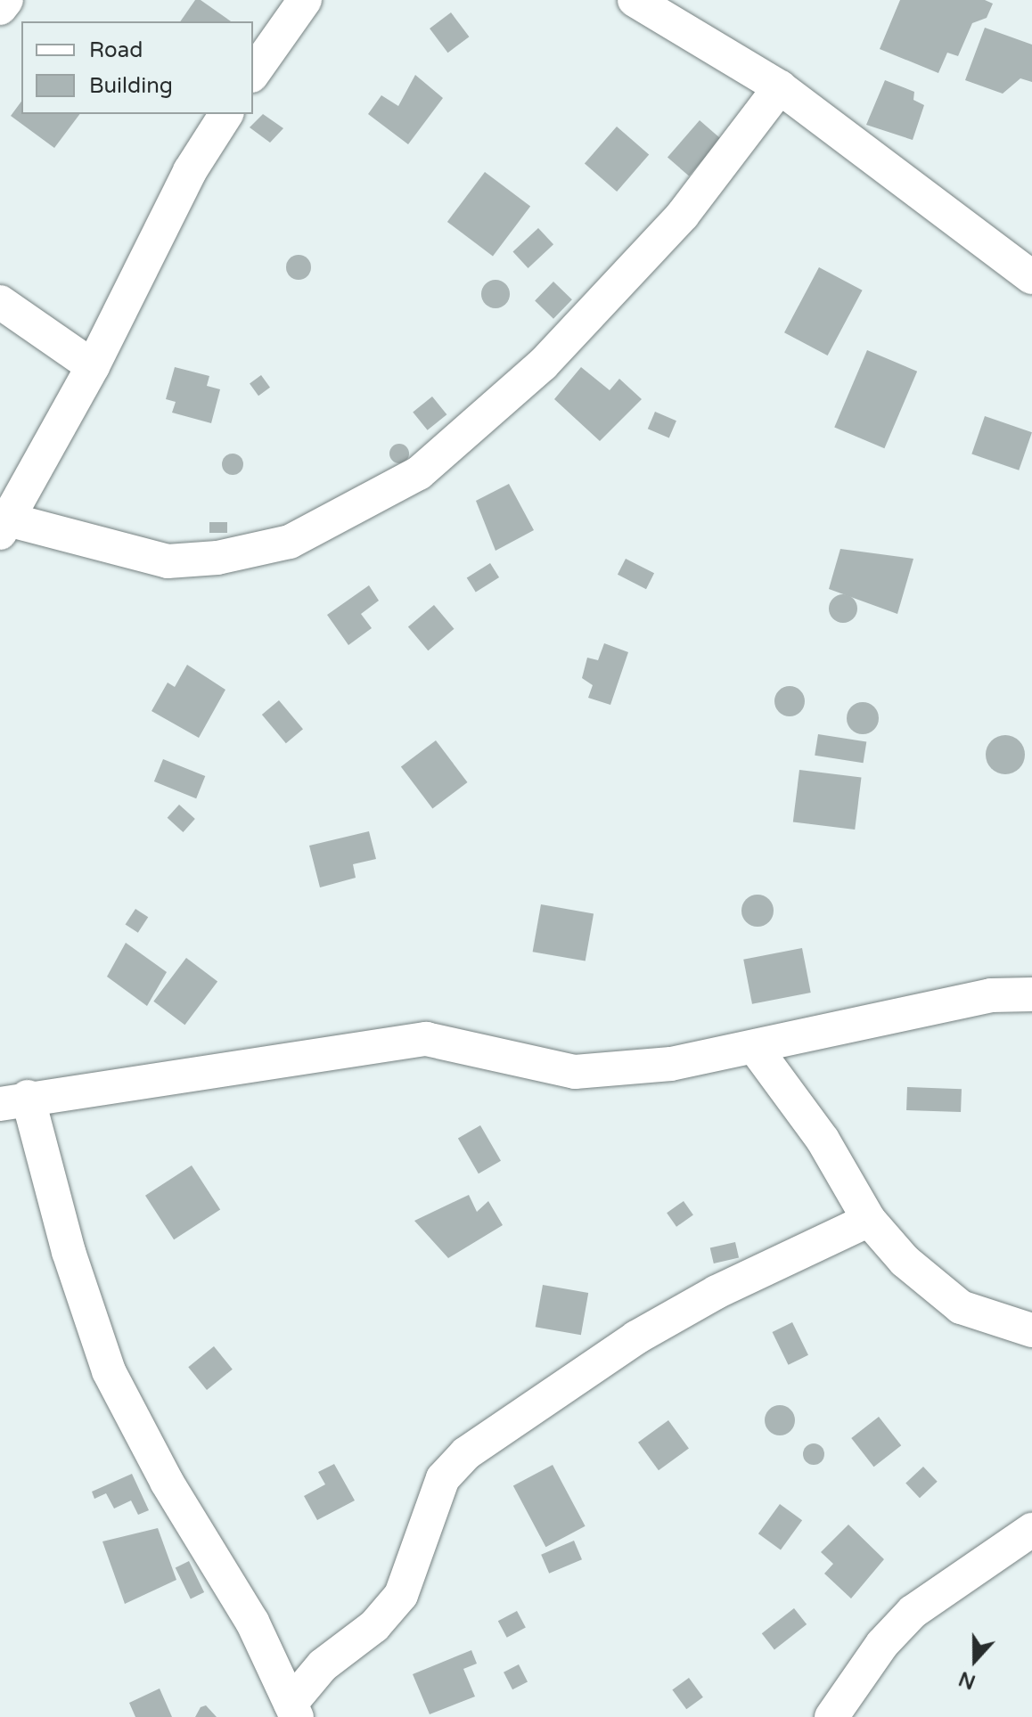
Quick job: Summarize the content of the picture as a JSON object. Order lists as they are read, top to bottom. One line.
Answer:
{"legend":["Road","Building"],"north":"bottom"}
